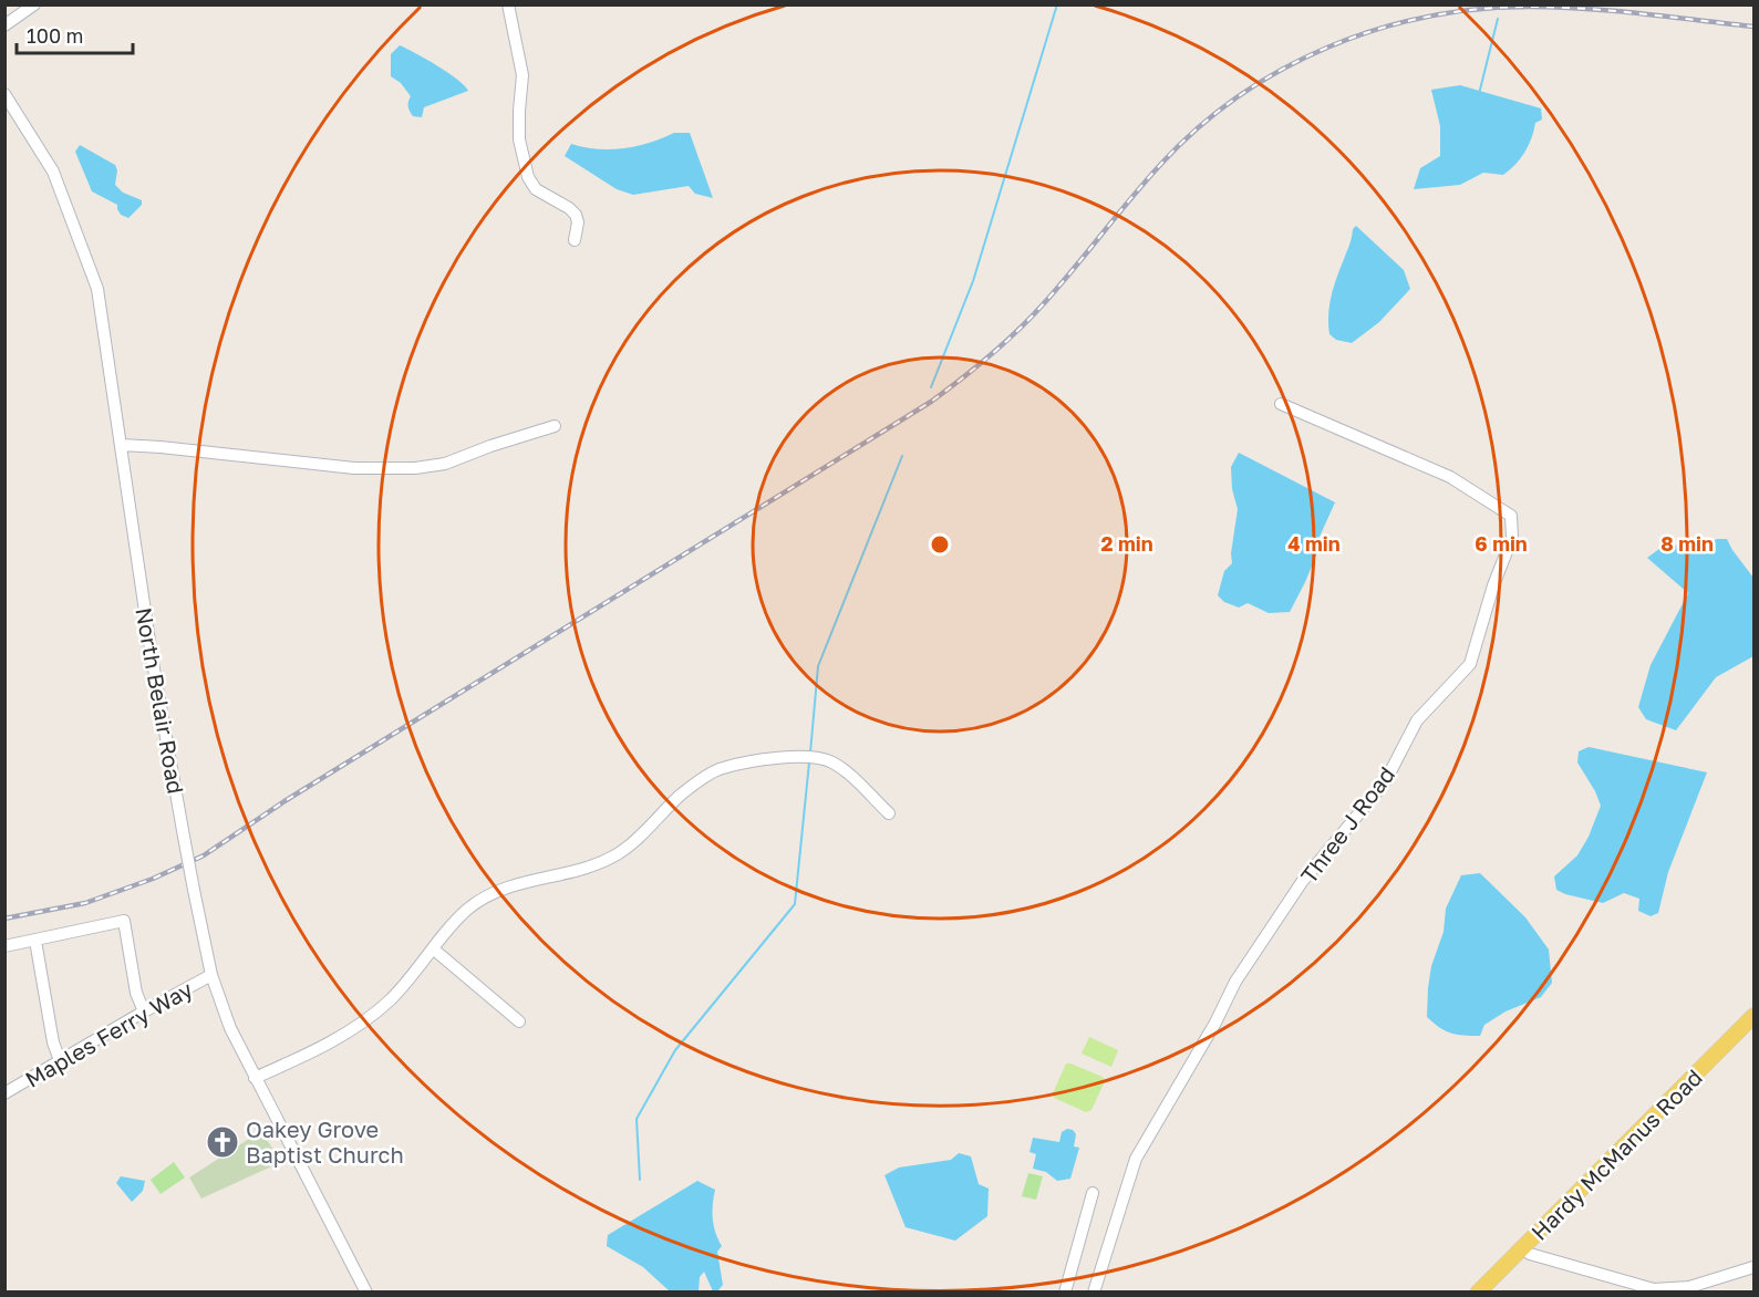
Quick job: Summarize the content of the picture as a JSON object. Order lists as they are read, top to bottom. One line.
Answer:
{"streets":{"main road":["Hardy McManus Road"],"street":["North Belair Road","Three J Road","Maples Ferry Way"]},"crossings":[["North Belair Road","Maples Ferry Way"]],"places":{"church":["Oakey Grove Baptist Church"]},"scale_bar":"100 m","rings":["2 min","4 min","6 min","8 min"]}
